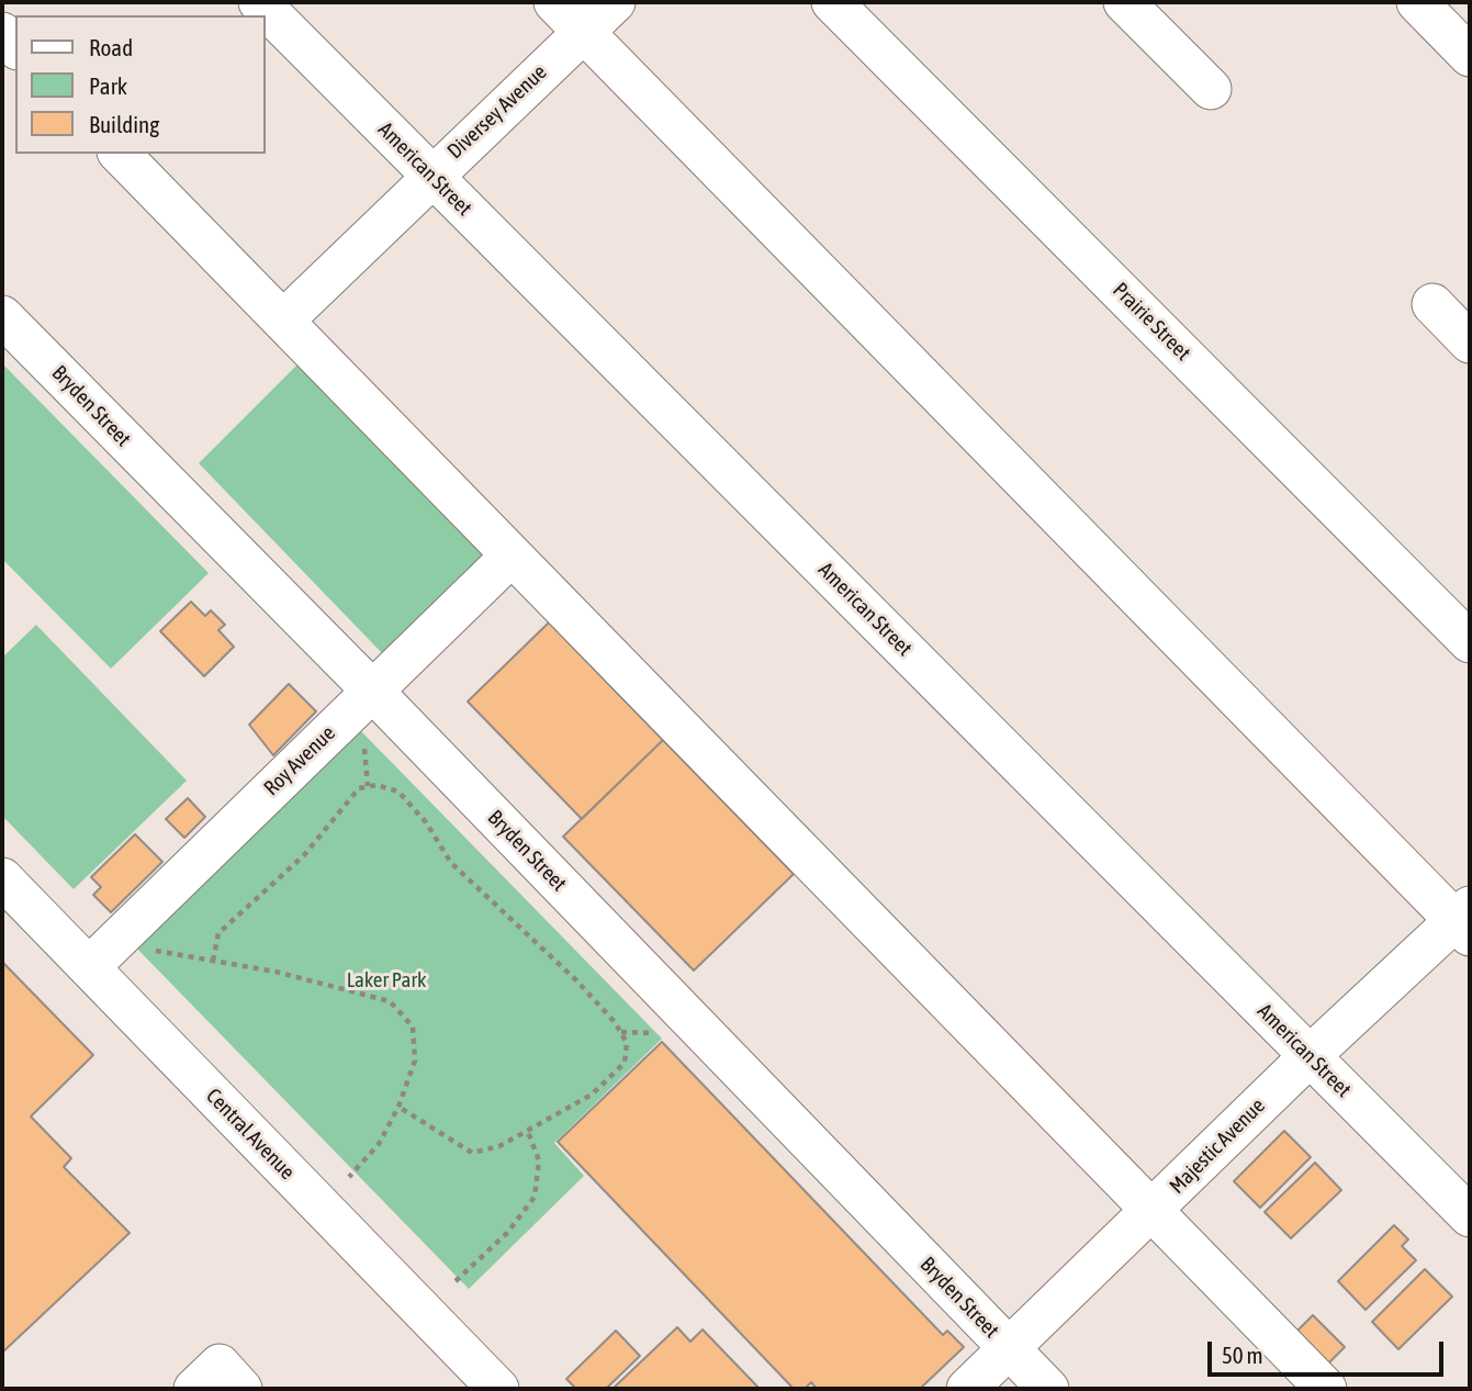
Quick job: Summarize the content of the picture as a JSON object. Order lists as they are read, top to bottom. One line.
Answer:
{"streets":{"street":["Diversey Avenue","American Street","Prairie Street","Bryden Street","Roy Avenue","Central Avenue","Majestic Avenue"]},"crossings":[["Diversey Avenue","American Street"],["American Street","Majestic Avenue"],["Bryden Street","Roy Avenue"],["Bryden Street","Majestic Avenue"],["Roy Avenue","Central Avenue"]],"parks":["Laker Park"],"legend":["Road","Park","Building"],"scale_bar":"50 m"}
